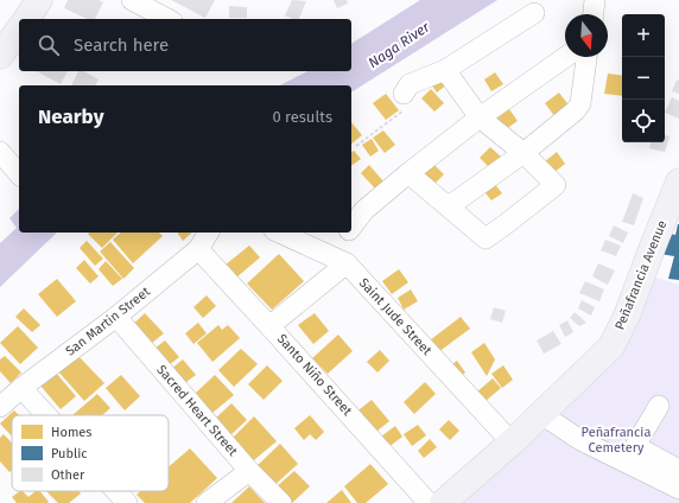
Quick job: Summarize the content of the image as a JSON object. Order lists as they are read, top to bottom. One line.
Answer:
{"streets":{"main road":["Peñafrancia Avenue"],"street":["Saint Jude Street","San Martin Street","Santo Niño Street","Sacred Heart Street"]},"crossings":[["Peñafrancia Avenue","Saint Jude Street"],["San Martin Street","Santo Niño Street"],["San Martin Street","Sacred Heart Street"]],"water":["Naga River"],"parks":["Peñafrancia Cemetery"],"legend":["Homes","Public","Other"],"north":"bottom","page":{"map_buttons":["+","−"],"search":"Search here","heading":["Nearby","0 results"]}}
